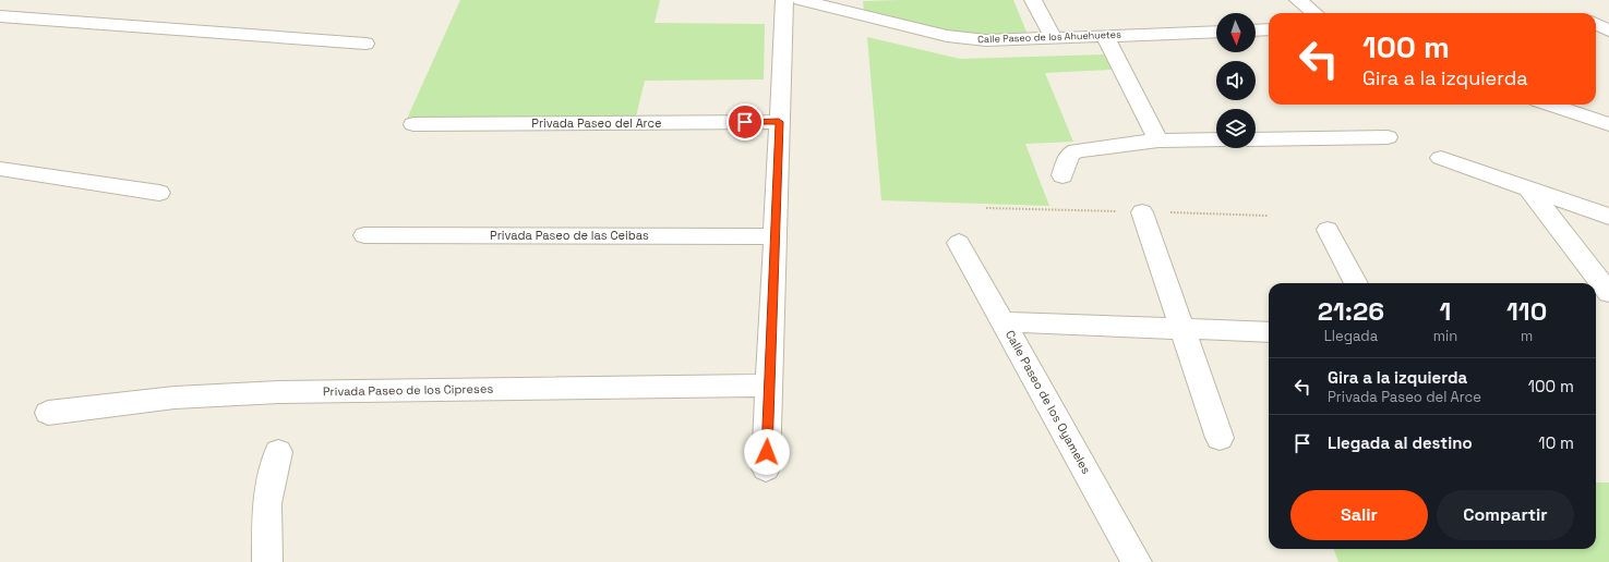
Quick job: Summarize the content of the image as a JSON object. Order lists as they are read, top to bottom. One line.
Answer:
{"streets":{"street":["Calle Paseo de los Ahuehuetes","Privada Paseo del Arce","Privada Paseo de las Ceibas","Privada Paseo de los Cipreses","Calle Paseo de los Oyameles"]},"north":"bottom","page":{"turn":["100 m","Gira a la izquierda"],"eta":["21:26","Llegada","1","min","110","m"],"list":[{"name":"Gira a la izquierda","note":"Privada Paseo del Arce","value":"100 m"},{"name":"Llegada al destino","value":"10 m"}],"buttons":["Salir","Compartir"]}}
